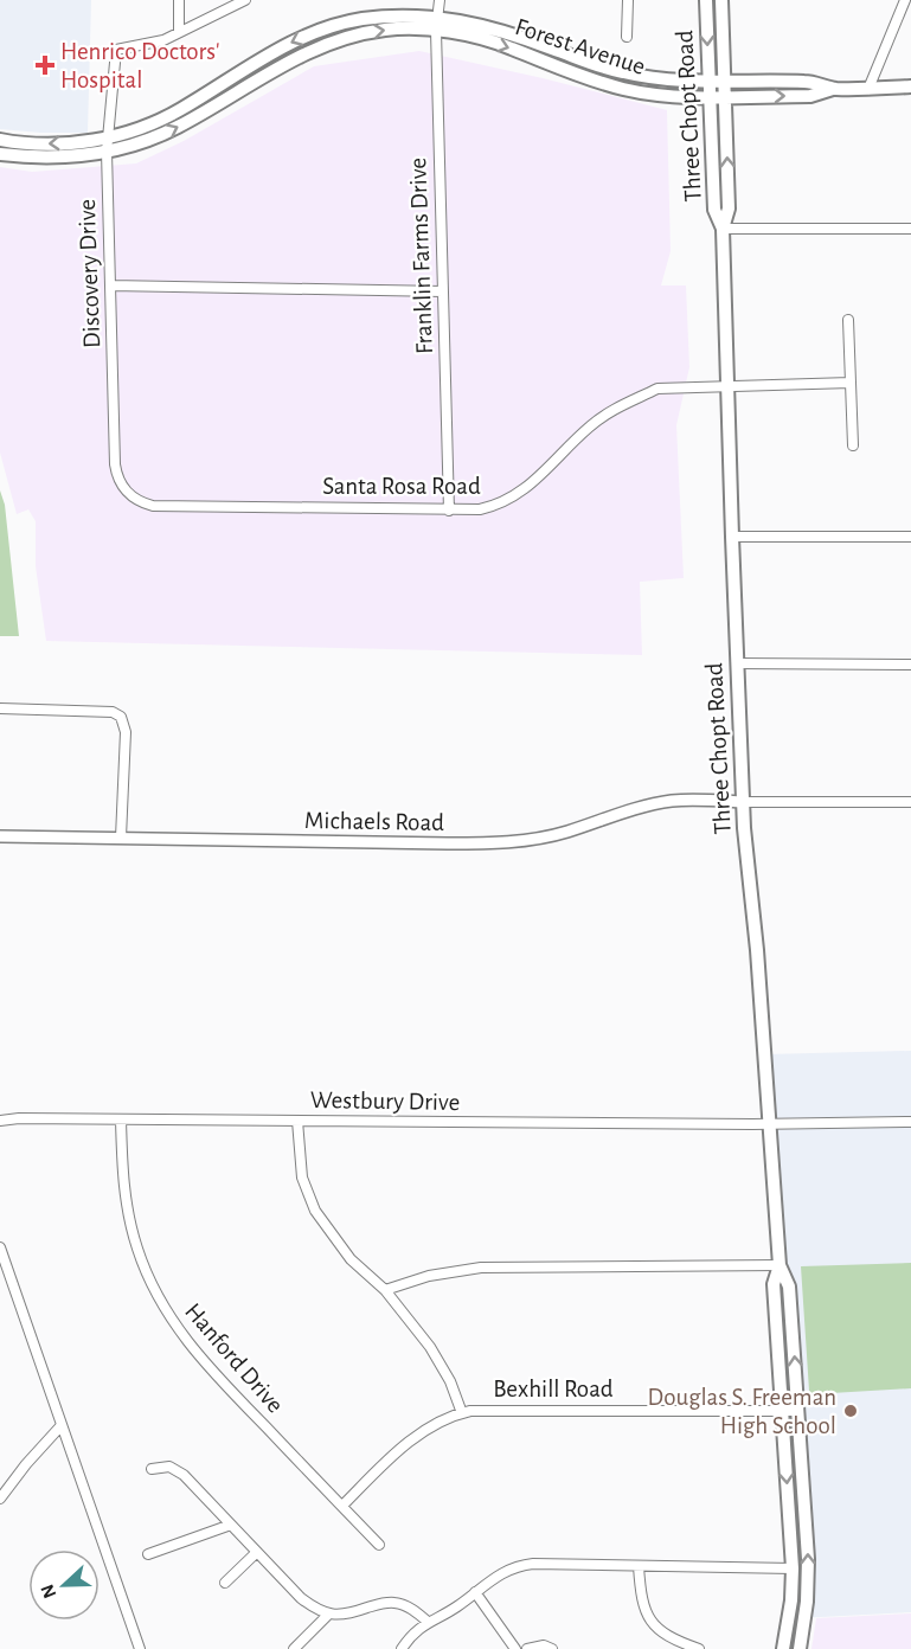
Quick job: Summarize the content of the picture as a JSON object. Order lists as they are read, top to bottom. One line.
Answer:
{"streets":{"main road":["Forest Avenue","Three Chopt Road"],"street":["Franklin Farms Drive","Discovery Drive","Santa Rosa Road","Michaels Road","Westbury Drive","Hanford Drive","Bexhill Road"]},"crossings":[["Forest Avenue","Three Chopt Road"],["Forest Avenue","Franklin Farms Drive"],["Forest Avenue","Discovery Drive"],["Three Chopt Road","Santa Rosa Road"],["Three Chopt Road","Michaels Road"],["Three Chopt Road","Westbury Drive"],["Three Chopt Road","Bexhill Road"],["Franklin Farms Drive","Santa Rosa Road"],["Discovery Drive","Santa Rosa Road"],["Westbury Drive","Hanford Drive"],["Hanford Drive","Bexhill Road"]],"places":{"health":["Henrico Doctors' Hospital"],"other":["Douglas S. Freeman High School"]},"north":"left"}
